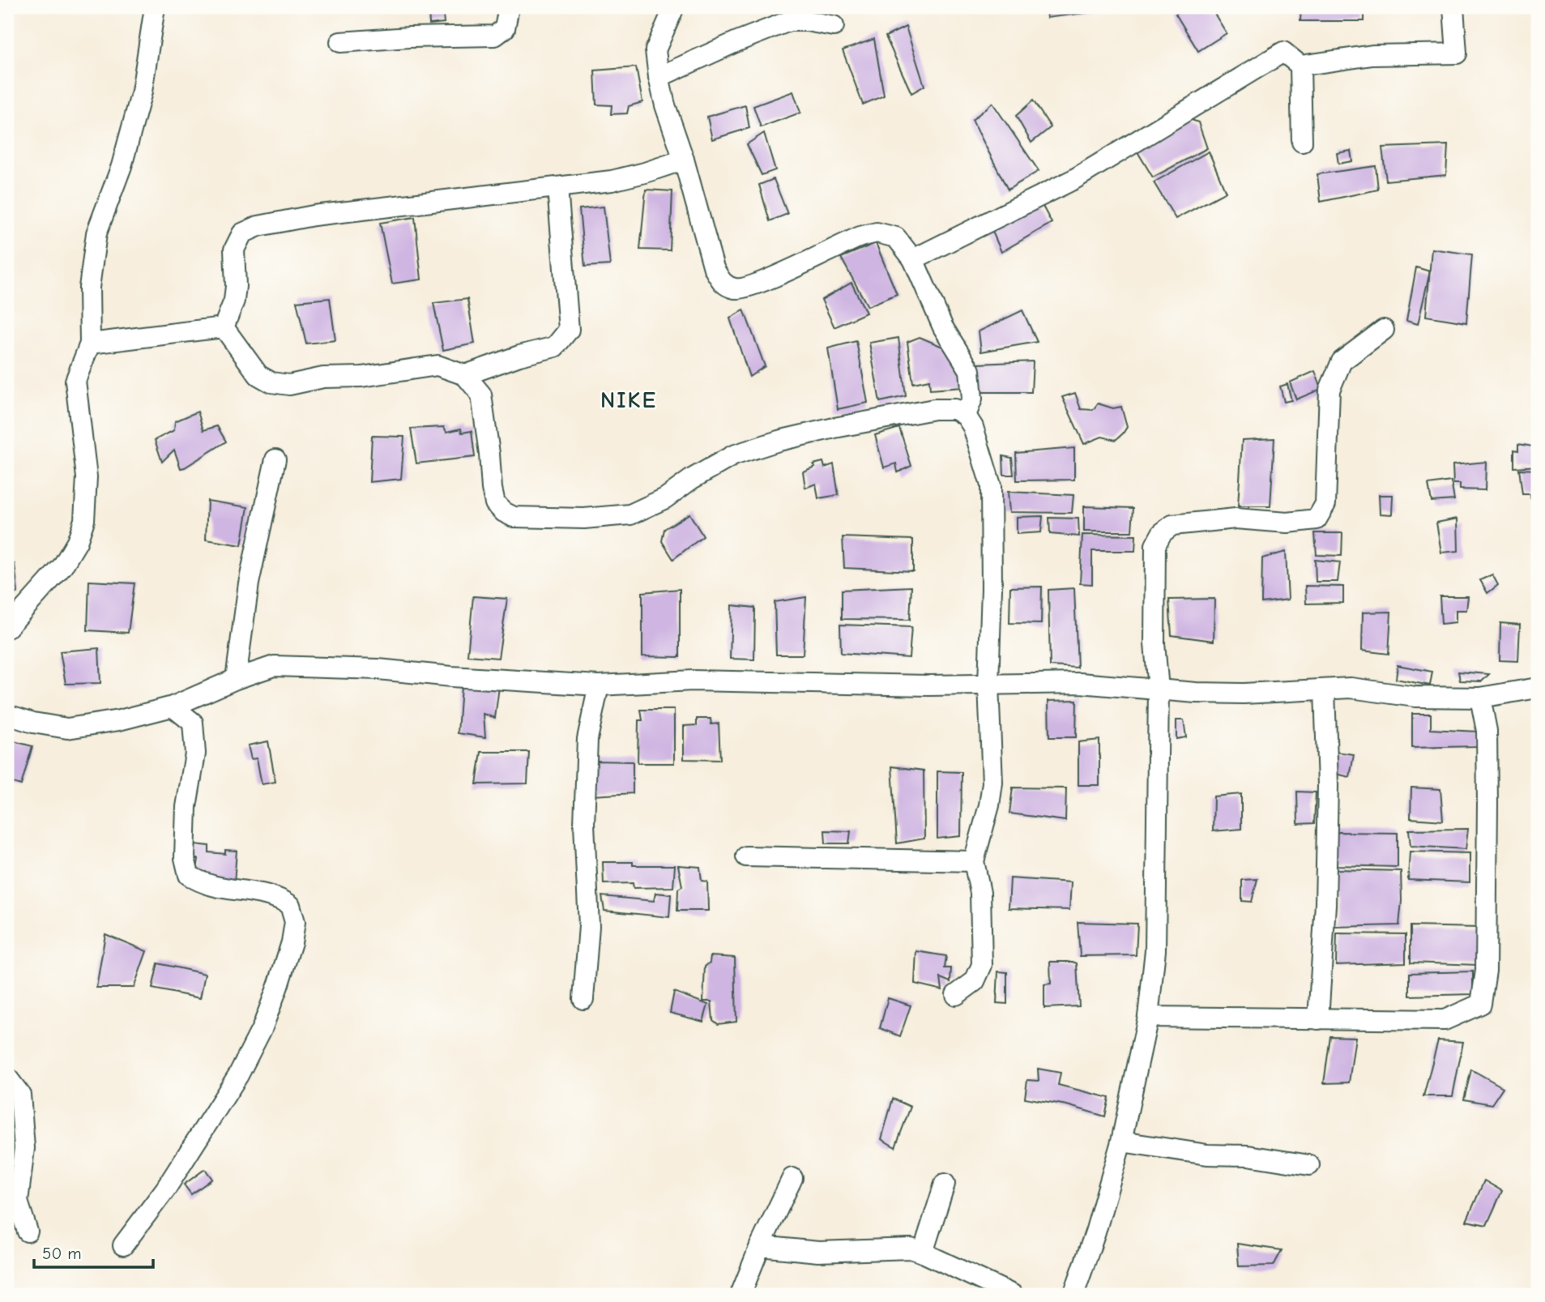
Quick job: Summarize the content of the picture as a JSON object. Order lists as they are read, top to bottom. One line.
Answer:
{"districts":["NIKE"],"scale_bar":"50 m"}
